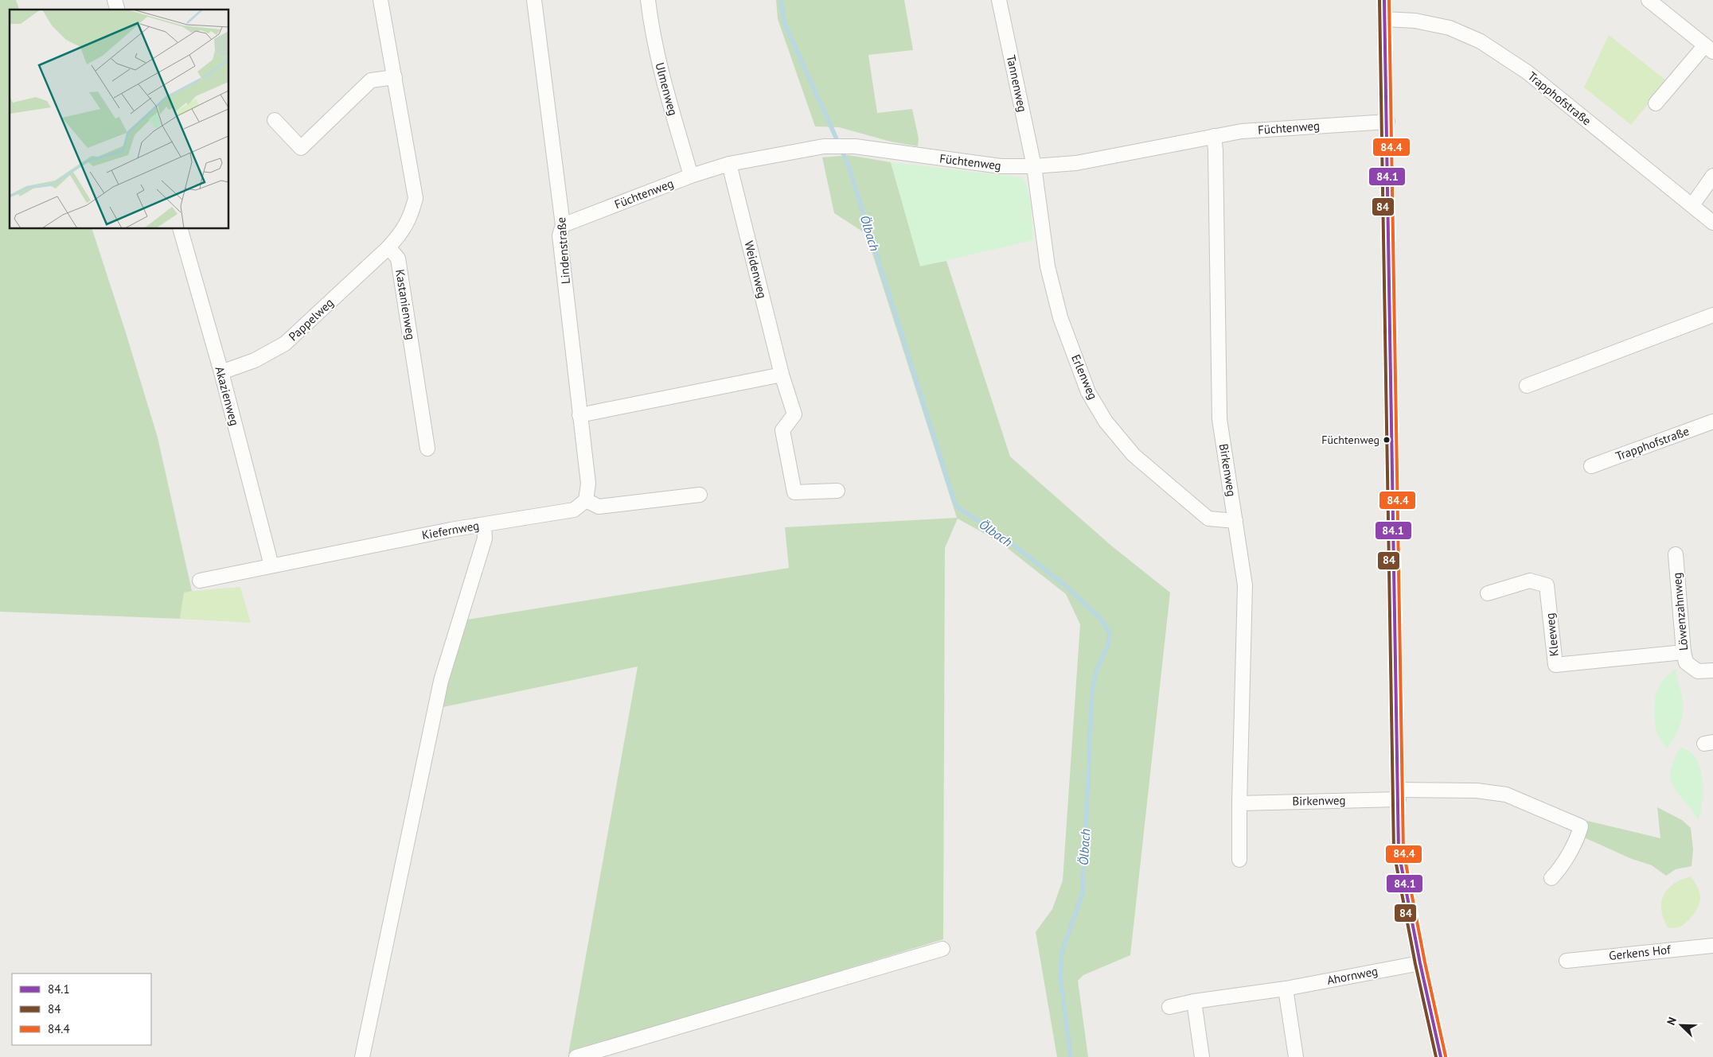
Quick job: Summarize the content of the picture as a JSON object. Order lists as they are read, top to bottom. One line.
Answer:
{"streets":{"street":["Tannenweg","Ulmenweg","Trapphofstraße","Füchtenweg","Lindenstraße","Weidenweg","Kastanienweg","Pappelweg","Erlenweg","Akazienweg","Birkenweg","Kiefernweg","Löwenzahnweg","Kleeweg","Gerkens Hof","Ahornweg"]},"crossings":[["Tannenweg","Füchtenweg"],["Tannenweg","Erlenweg"],["Ulmenweg","Füchtenweg"],["Füchtenweg","Lindenstraße"],["Füchtenweg","Weidenweg"],["Füchtenweg","Erlenweg"],["Füchtenweg","Birkenweg"],["Lindenstraße","Kiefernweg"],["Kastanienweg","Pappelweg"],["Pappelweg","Akazienweg"],["Erlenweg","Birkenweg"],["Akazienweg","Kiefernweg"],["Löwenzahnweg","Kleeweg"]],"water":["Ölbach"],"places":["Füchtenweg"],"lines":["transit line 84.1","transit line 84","transit line 84.4"],"legend":["84.1","84","84.4"],"north":"top left"}
